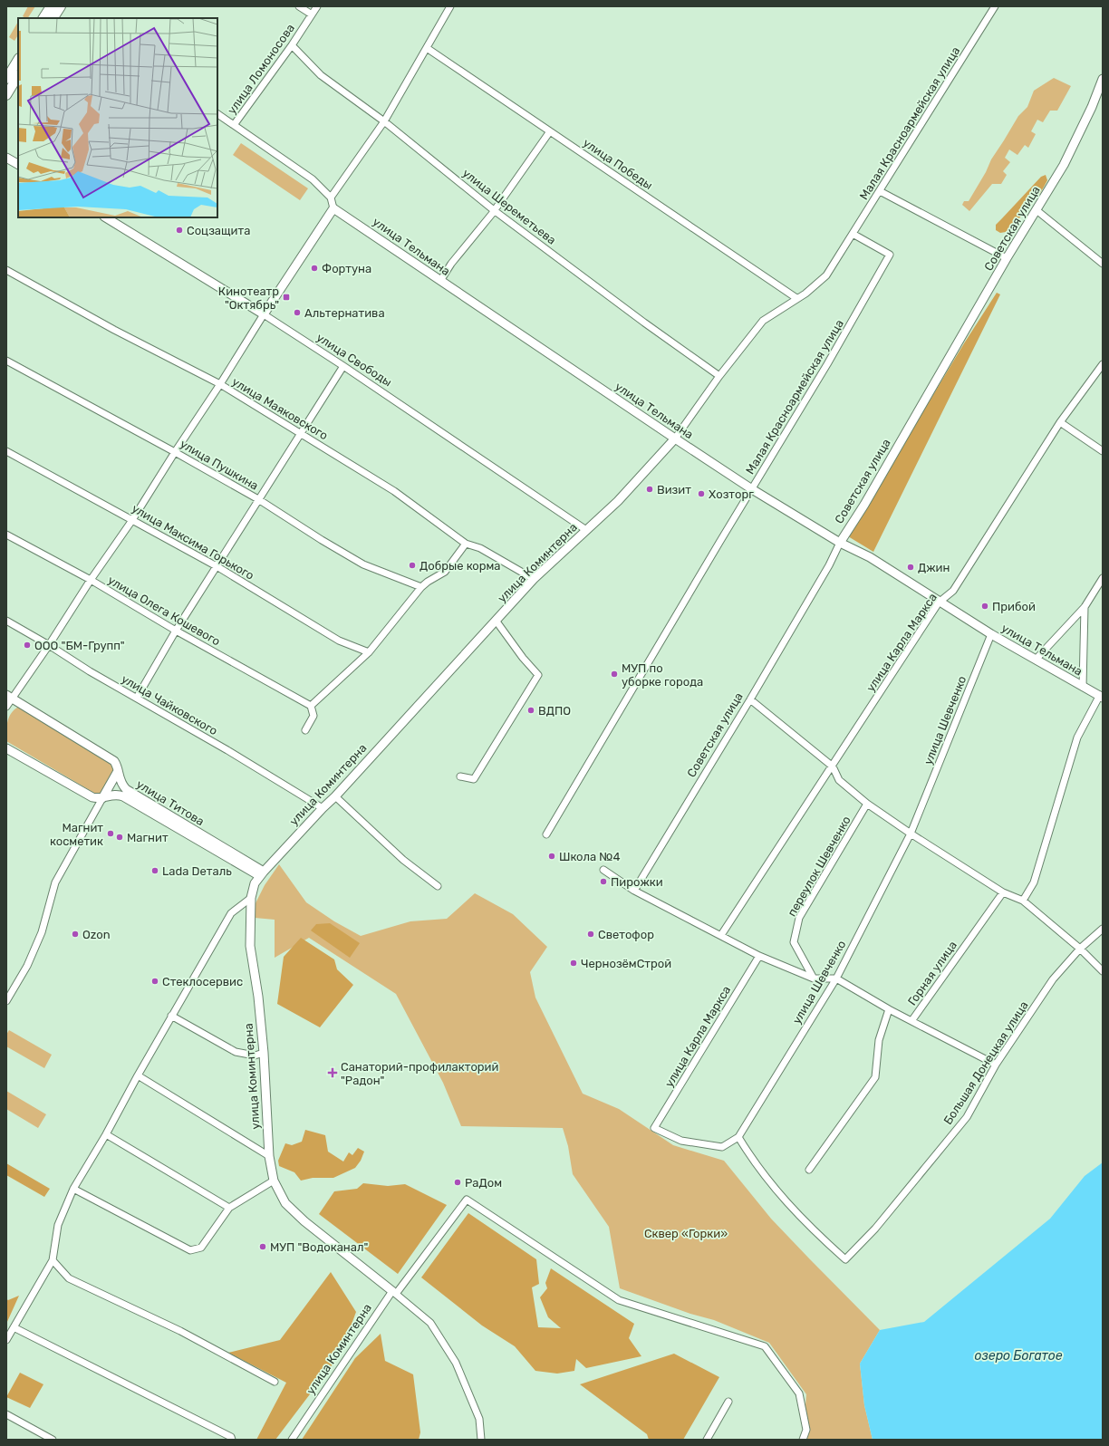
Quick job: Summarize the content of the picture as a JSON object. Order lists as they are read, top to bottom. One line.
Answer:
{"streets":{"street":["улица Ломоносова","Малая Красноармейская улица","улица Победы","улица Шереметьева","Советская улица","улица Тельмана","улица Свободы","улица Маяковского","улица Пушкина","улица Максима Горького","улица Коминтерна","улица Олега Кошевого","улица Карла Маркса","улица Чайковского","улица Шевченко","улица Титова","переулок Шевченко","Горная улица","Большая Донецкая улица"]},"crossings":[["улица Ломоносова","улица Шереметьева"],["Малая Красноармейская улица","улица Тельмана"],["Малая Красноармейская улица","улица Коминтерна"],["улица Победы","улица Коминтерна"],["улица Шереметьева","улица Коминтерна"],["Советская улица","улица Тельмана"],["улица Тельмана","улица Коминтерна"],["улица Тельмана","улица Карла Маркса"],["улица Тельмана","улица Шевченко"],["улица Свободы","улица Коминтерна"],["улица Маяковского","улица Коминтерна"],["улица Коминтерна","улица Чайковского"],["улица Коминтерна","улица Титова"],["улица Карла Маркса","улица Шевченко"],["улица Карла Маркса","Большая Донецкая улица"],["улица Шевченко","Горная улица"],["улица Шевченко","Большая Донецкая улица"]],"water":["озеро Богатое"],"parks":["Сквер «Горки»"],"places":{"other":["Соцзащита","Фортуна","Альтернатива","Визит","Хозторг","Добрые корма","Джин","Прибой","ООО \"БМ-Групп\"","МУП по уборке города","ВДПО","Магнит косметик","Магнит","Школа №4","Lada Dеталь","Пирожки","Ozon","Светофор","ЧернозёмСтрой","Стеклосервис","РаДом","МУП \"Водоканал\""],"transit":["Кинотеатр \"Октябрь\""],"health":["Санаторий-профилакторий \"Радон\""]}}
